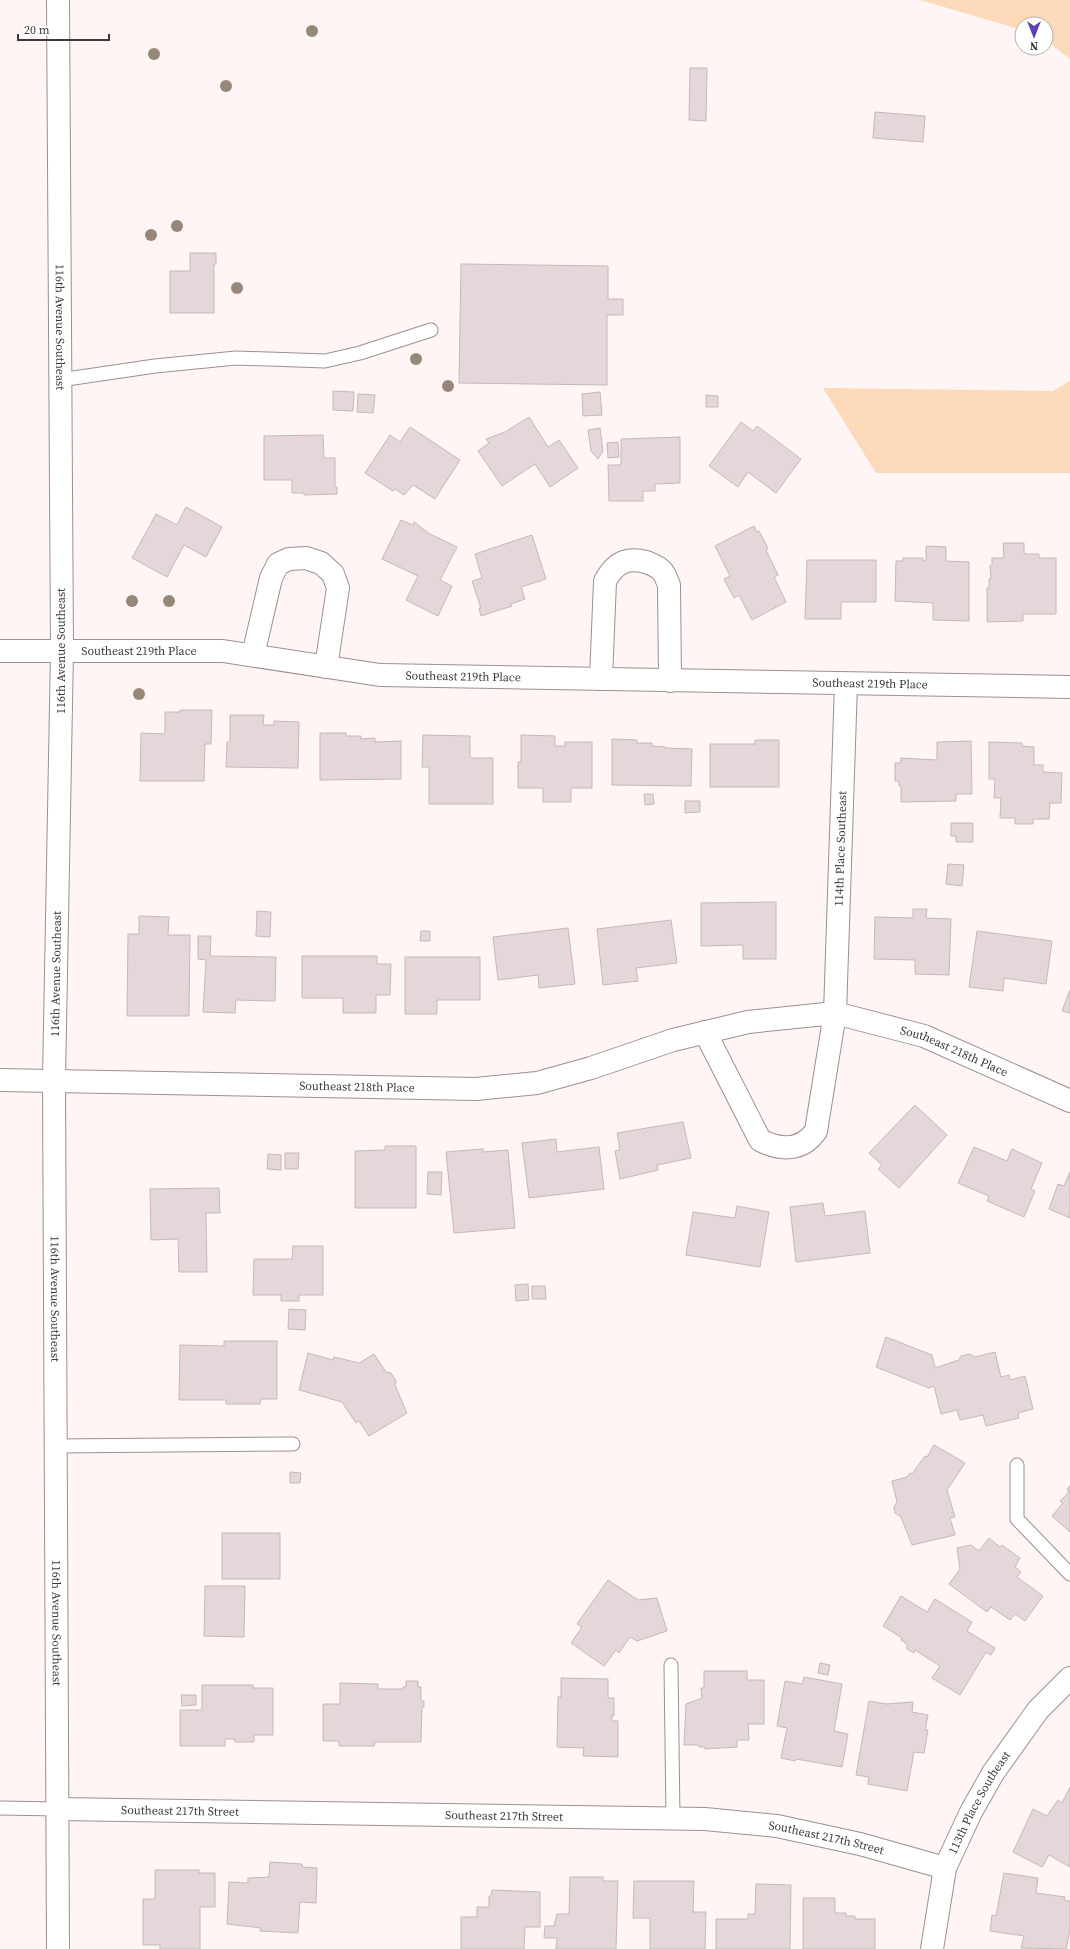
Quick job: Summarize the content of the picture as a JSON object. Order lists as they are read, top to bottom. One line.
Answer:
{"streets":{"street":["116th Avenue Southeast","Southeast 219th Place","114th Place Southeast","Southeast 218th Place","113th Place Southeast","Southeast 217th Street"]},"crossings":[["116th Avenue Southeast","Southeast 219th Place"],["116th Avenue Southeast","Southeast 218th Place"],["116th Avenue Southeast","Southeast 217th Street"],["Southeast 219th Place","114th Place Southeast"],["114th Place Southeast","Southeast 218th Place"],["113th Place Southeast","Southeast 217th Street"]],"scale_bar":"20 m","north":"bottom"}
